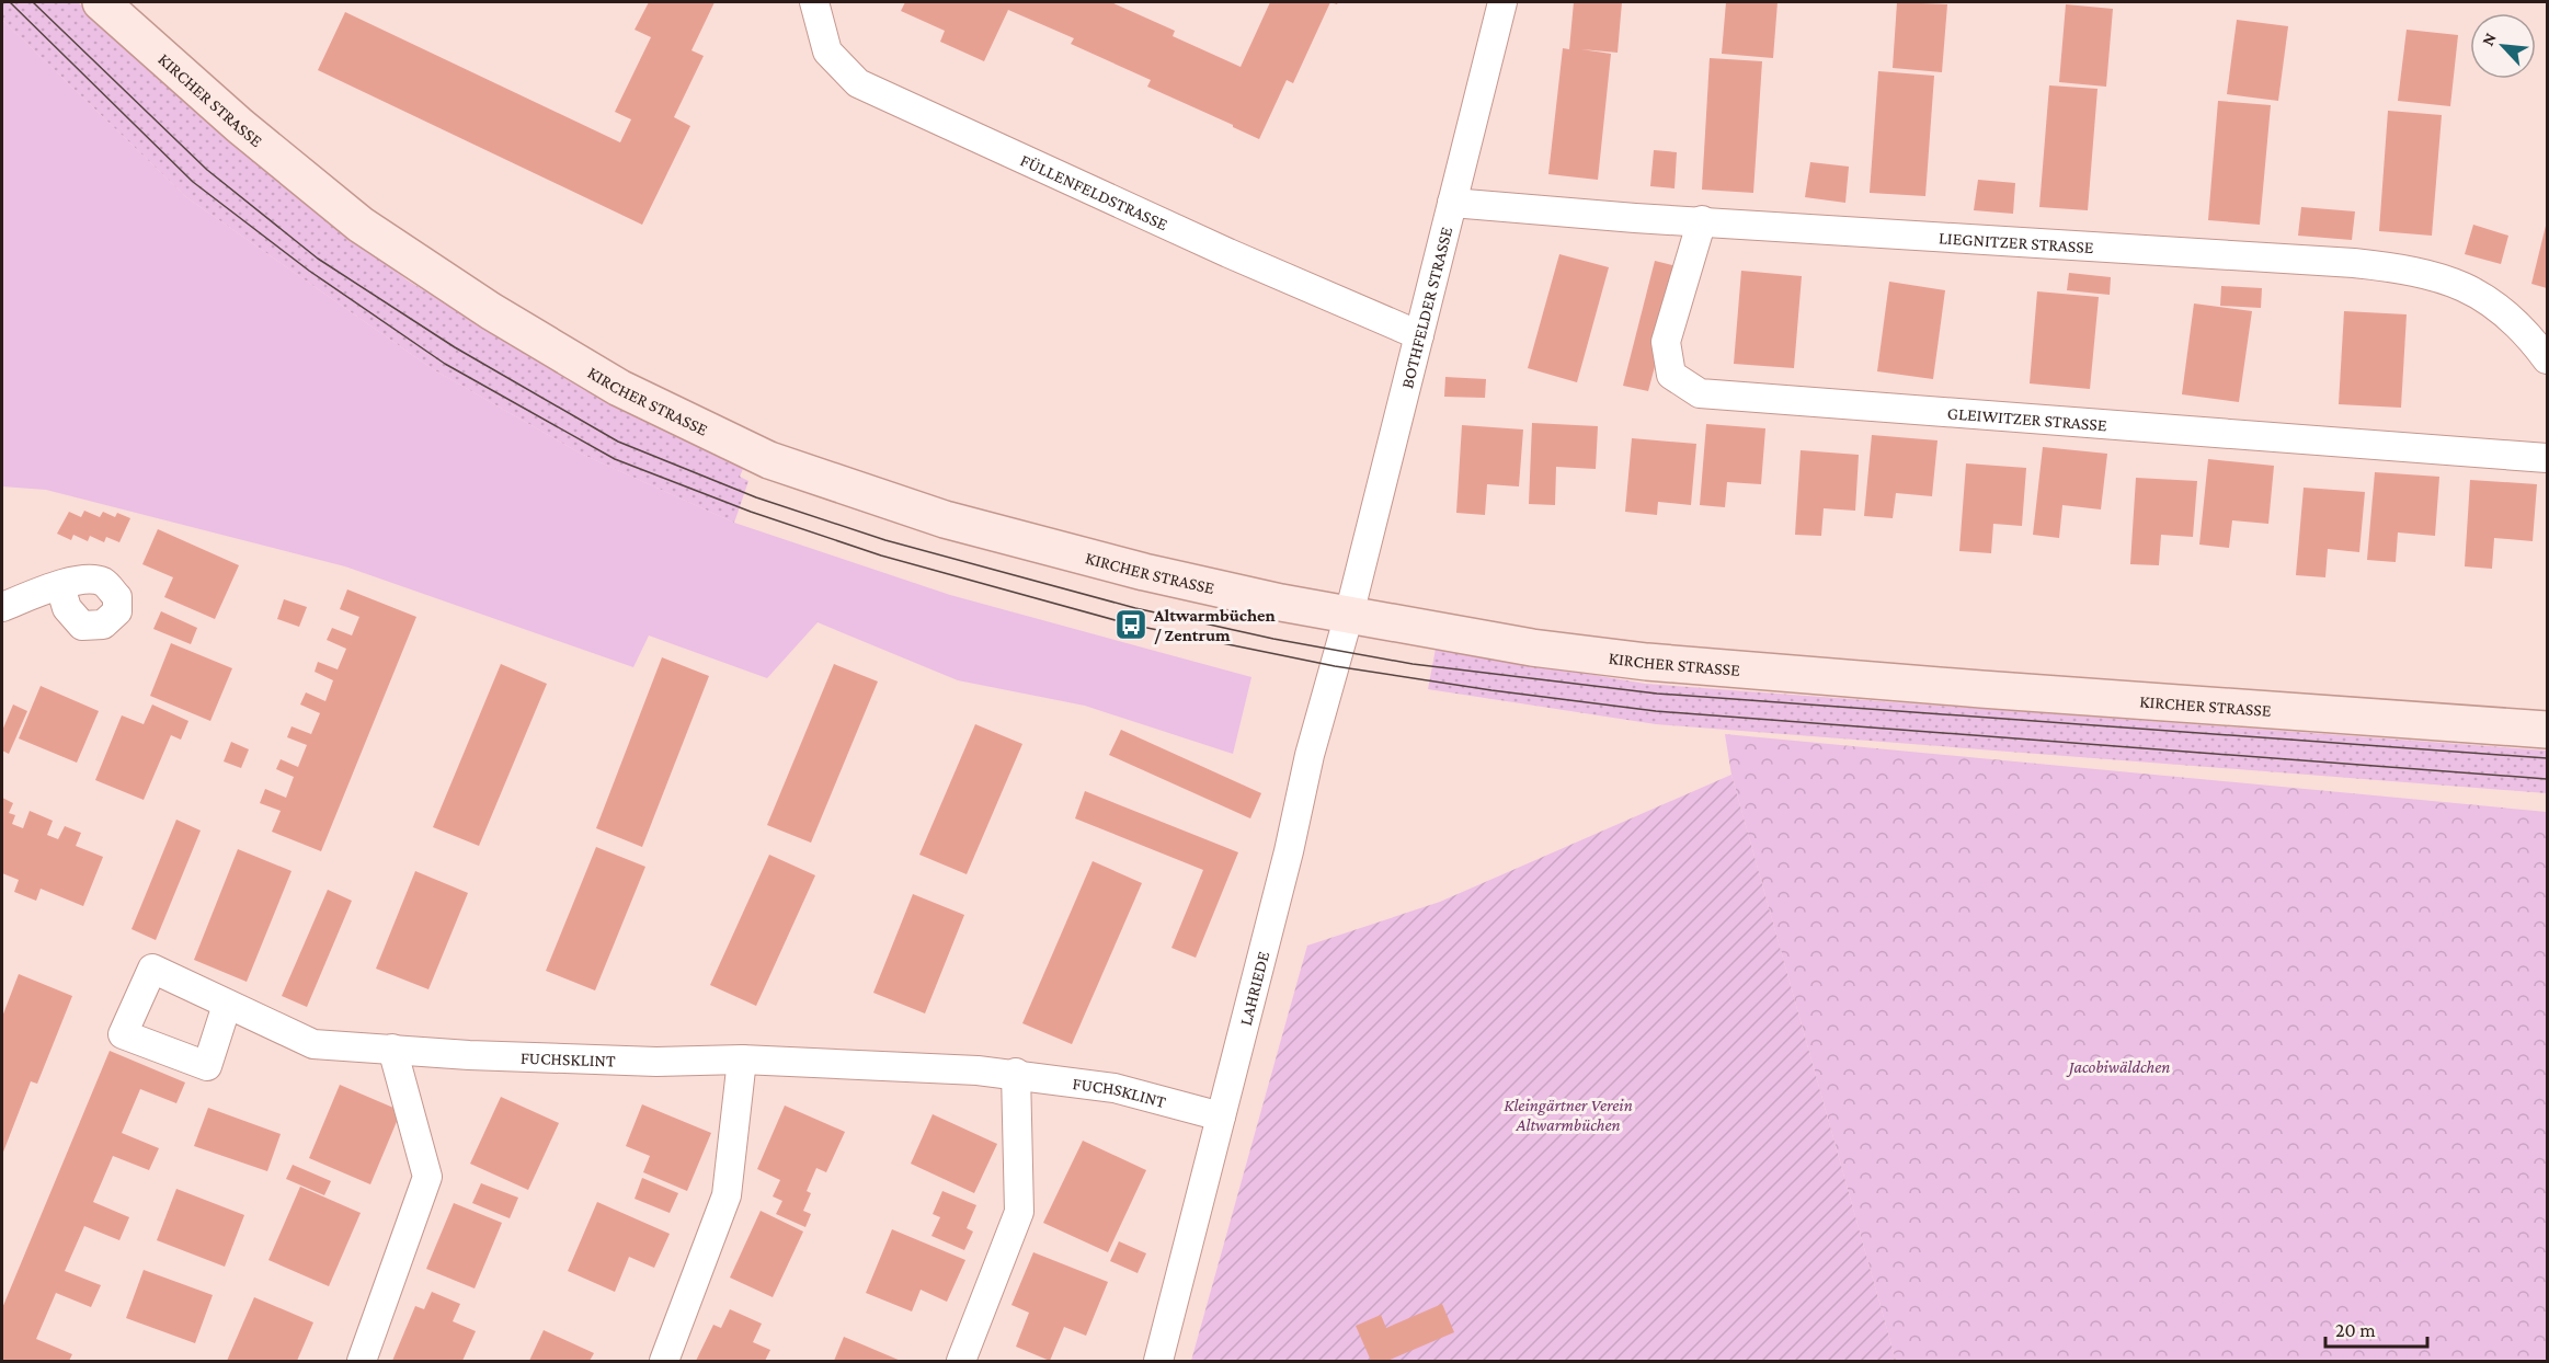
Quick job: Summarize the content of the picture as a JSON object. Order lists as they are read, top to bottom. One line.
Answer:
{"streets":{"main road":["KIRCHER STRASSE"],"street":["FÜLLENFELDSTRASSE","LIEGNITZER STRASSE","BOTHFELDER STRASSE","GLEIWITZER STRASSE","LAHRIEDE","FUCHSKLINT"]},"crossings":[["KIRCHER STRASSE","BOTHFELDER STRASSE"],["KIRCHER STRASSE","LAHRIEDE"],["FÜLLENFELDSTRASSE","BOTHFELDER STRASSE"],["LIEGNITZER STRASSE","BOTHFELDER STRASSE"],["LIEGNITZER STRASSE","GLEIWITZER STRASSE"],["BOTHFELDER STRASSE","LAHRIEDE"],["LAHRIEDE","FUCHSKLINT"]],"parks":["Jacobiwäldchen","Kleingärtner Verein Altwarmbüchen"],"places":{"bus stop":["Altwarmbüchen / Zentrum"]},"scale_bar":"20 m","north":"top left"}
